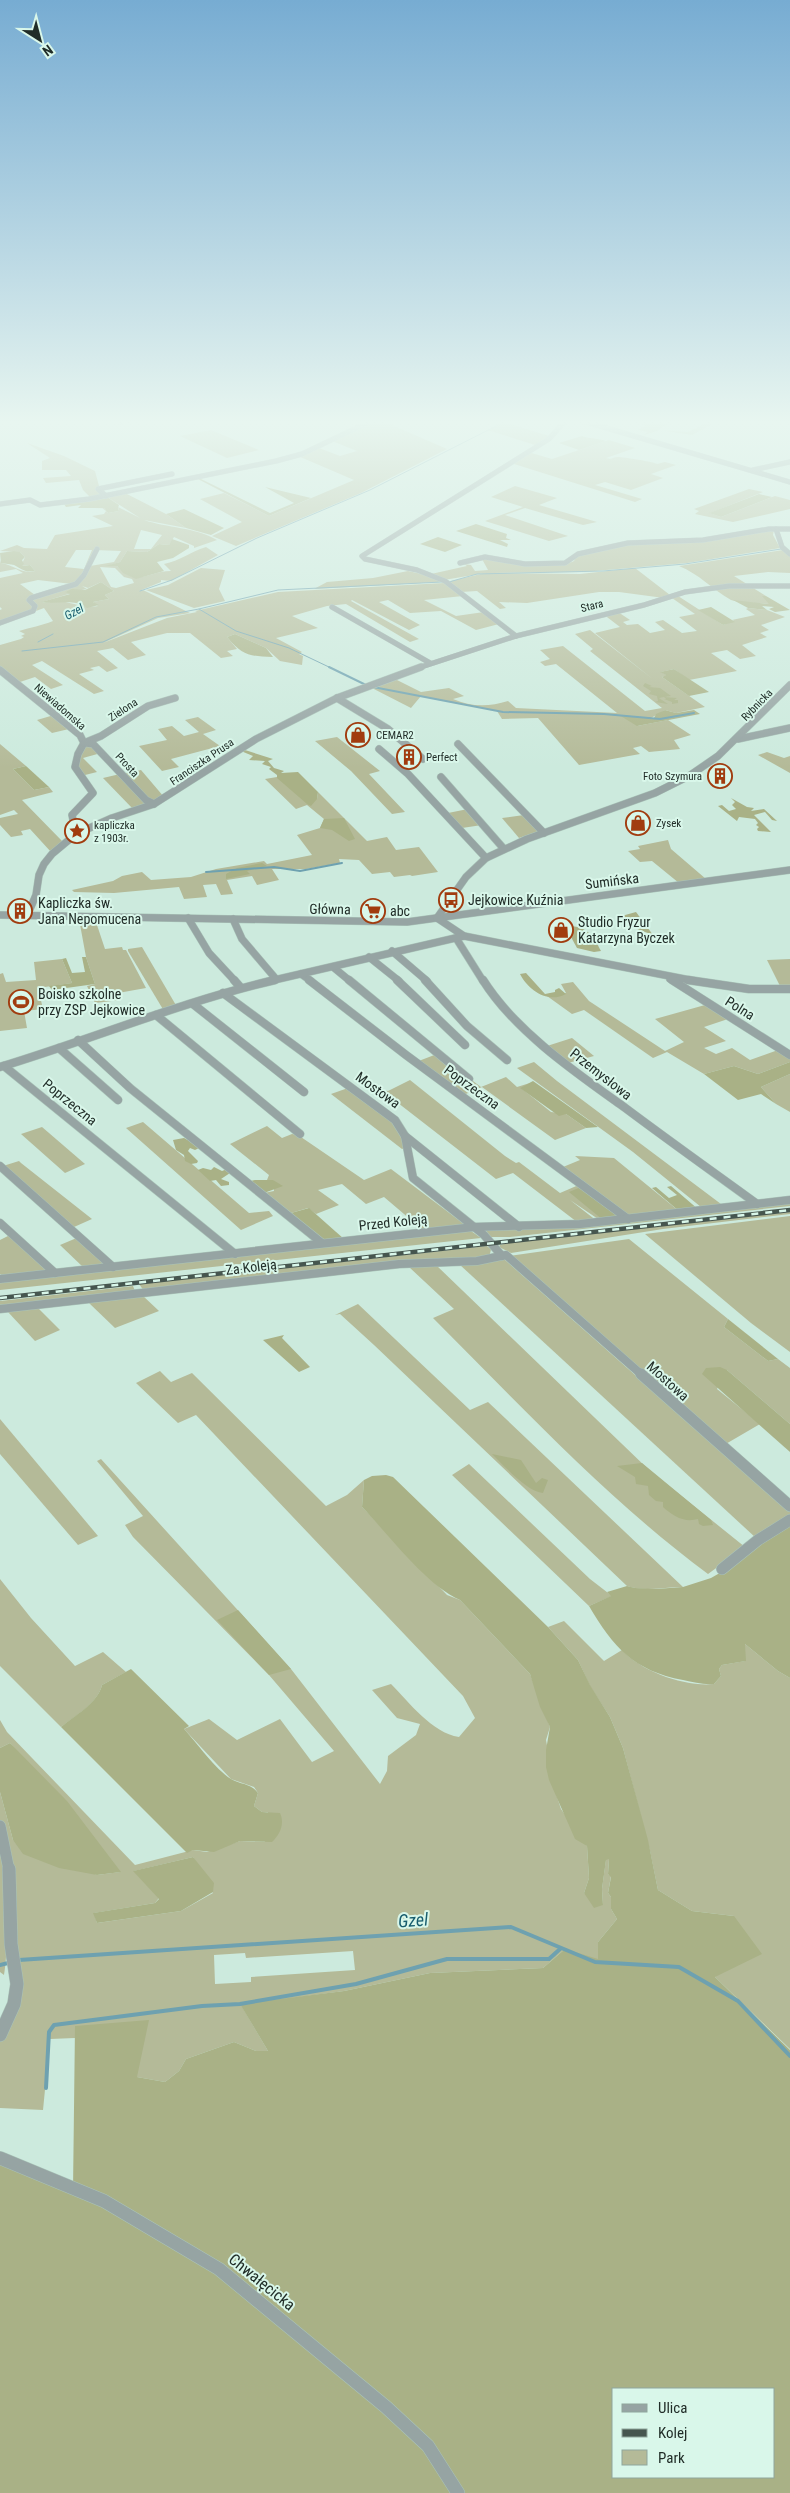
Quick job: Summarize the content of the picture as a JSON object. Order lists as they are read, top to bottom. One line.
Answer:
{"streets":{"street":["Stara","Rybnicka","Niewiadomska","Zielona","Franciszka Prusa","Prosta","Sumińska","Główna","Polna","Przemysłowa","Poprzeczna","Mostowa","Przed Koleją","Za Koleją","Chwałęcicka"]},"crossings":[["Stara","Franciszka Prusa"],["Niewiadomska","Zielona"],["Niewiadomska","Franciszka Prusa"],["Niewiadomska","Prosta"],["Zielona","Prosta"],["Franciszka Prusa","Prosta"],["Sumińska","Główna"],["Polna","Poprzeczna"],["Przemysłowa","Poprzeczna"],["Przemysłowa","Przed Koleją"],["Poprzeczna","Mostowa"],["Poprzeczna","Przed Koleją"],["Mostowa","Przed Koleją"],["Mostowa","Za Koleją"]],"water":["Gzel"],"places":{"shop":["CEMAR2","Zysek","Studio Fryzur Katarzyna Byczek"],"building":["Perfect","Foto Szymura","Kapliczka św. Jana Nepomucena"],"place":["kapliczka z 1903r."],"bus stop":["Jejkowice Kuźnia"],"supermarket":["abc"],"sports":["Boisko szkolne przy ZSP Jejkowice"]},"legend":["Ulica","Kolej","Park"],"north":"bottom right"}
